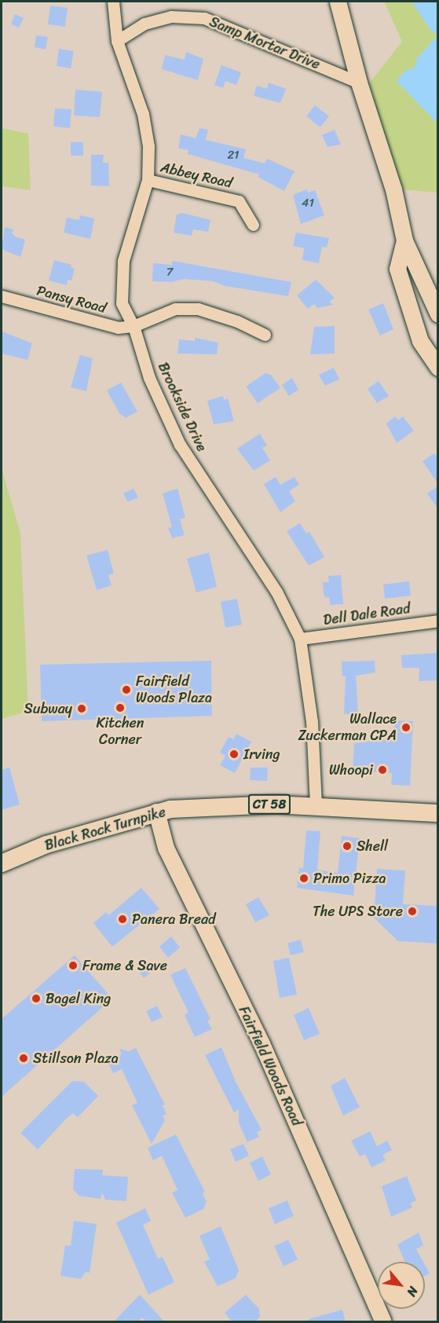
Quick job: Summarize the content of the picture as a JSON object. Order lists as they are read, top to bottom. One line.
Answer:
{"streets":{"main road":["CT 58","Black Rock Turnpike","Fairfield Woods Road"],"street":["Samp Mortar Drive","Abbey Road","Pansy Road","Brookside Drive","Dell Dale Road"]},"crossings":[["Samp Mortar Drive","Brookside Drive"],["Abbey Road","Brookside Drive"],["Pansy Road","Brookside Drive"],["Brookside Drive","Dell Dale Road"],["Brookside Drive","Black Rock Turnpike"],["Black Rock Turnpike","Fairfield Woods Road"]],"places":["Fairfield Woods Plaza","Kitchen Corner","Subway","Wallace Zuckerman CPA","Irving","Whoopi","Shell","Primo Pizza","The UPS Store","Panera Bread","Frame & Save","Bagel King","Stillson Plaza"],"house_numbers":["21","41","7"],"north":"bottom right"}
